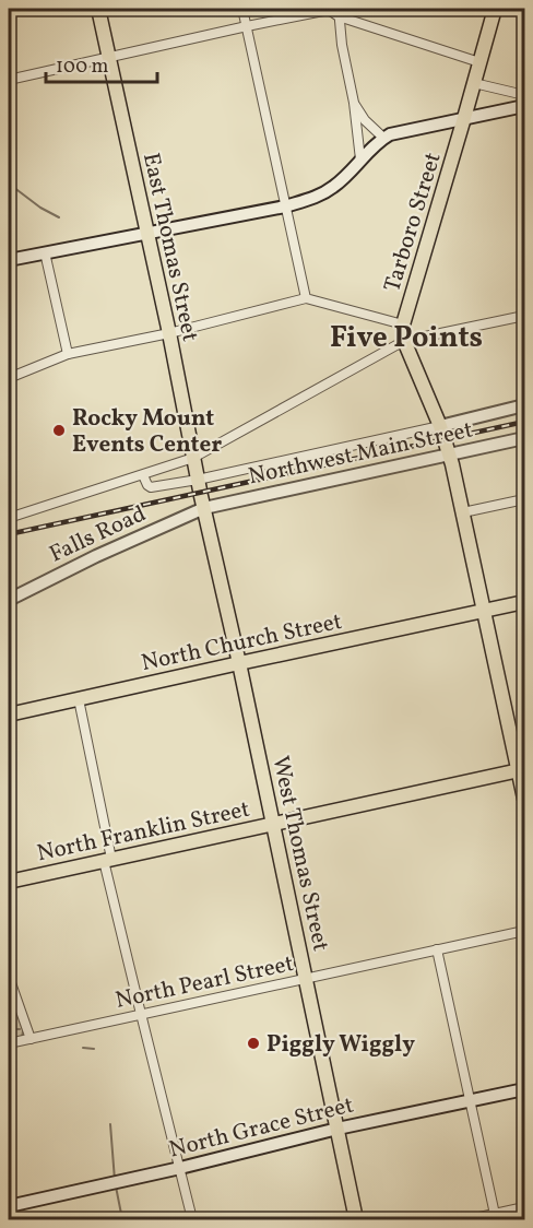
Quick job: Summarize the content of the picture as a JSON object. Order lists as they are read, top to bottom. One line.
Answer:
{"streets":{"main road":["Tarboro Street","East Thomas Street","Northwest Main Street","Falls Road","North Church Street","North Franklin Street","West Thomas Street","North Grace Street"],"street":["North Pearl Street"]},"crossings":[["Tarboro Street","Northwest Main Street"],["Tarboro Street","North Church Street"],["Tarboro Street","North Franklin Street"],["East Thomas Street","Northwest Main Street"],["East Thomas Street","Falls Road"],["East Thomas Street","West Thomas Street"],["Northwest Main Street","Falls Road"],["Northwest Main Street","West Thomas Street"],["Falls Road","West Thomas Street"],["North Church Street","West Thomas Street"],["North Franklin Street","West Thomas Street"],["West Thomas Street","North Pearl Street"],["West Thomas Street","North Grace Street"]],"districts":["Five Points"],"places":["Rocky Mount Events Center","Piggly Wiggly"],"scale_bar":"100 m"}
